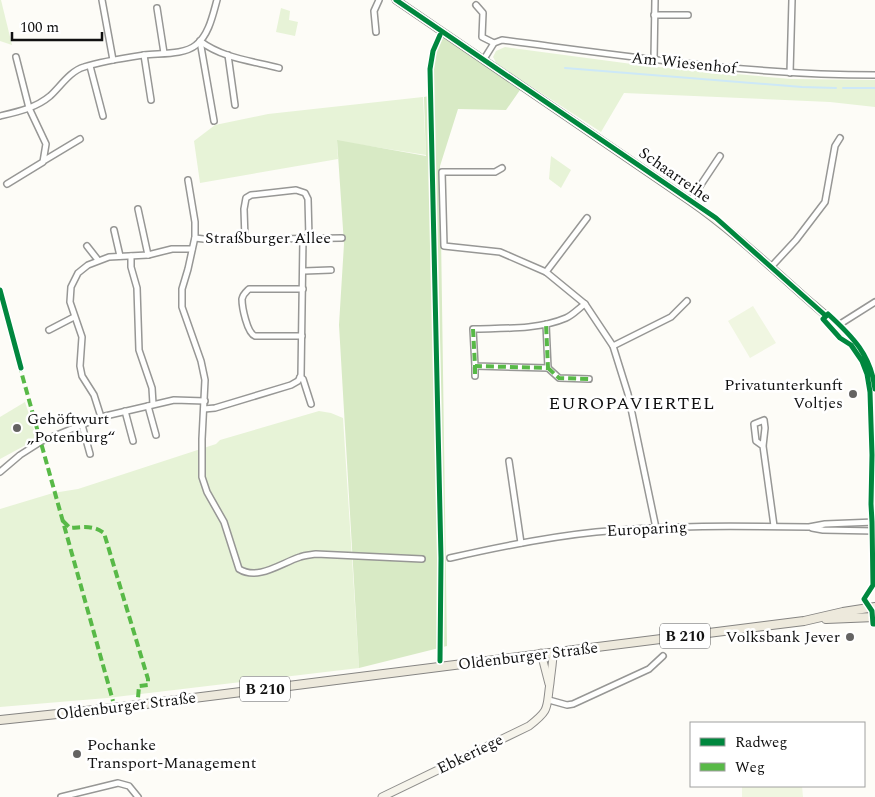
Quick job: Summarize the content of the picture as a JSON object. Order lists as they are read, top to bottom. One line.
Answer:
{"streets":{"main road":["Schaarreihe","B 210","Oldenburger Straße","Ebkeriege"],"street":["Am Wiesenhof","Straßburger Allee","Europaring"]},"districts":["EUROPAVIERTEL"],"places":["Privatunterkunft Voltjes","Gehöftwurt „Potenburg“","Volksbank Jever","Pochanke Transport-Management"],"legend":["Radweg","Weg"],"scale_bar":"100 m"}
